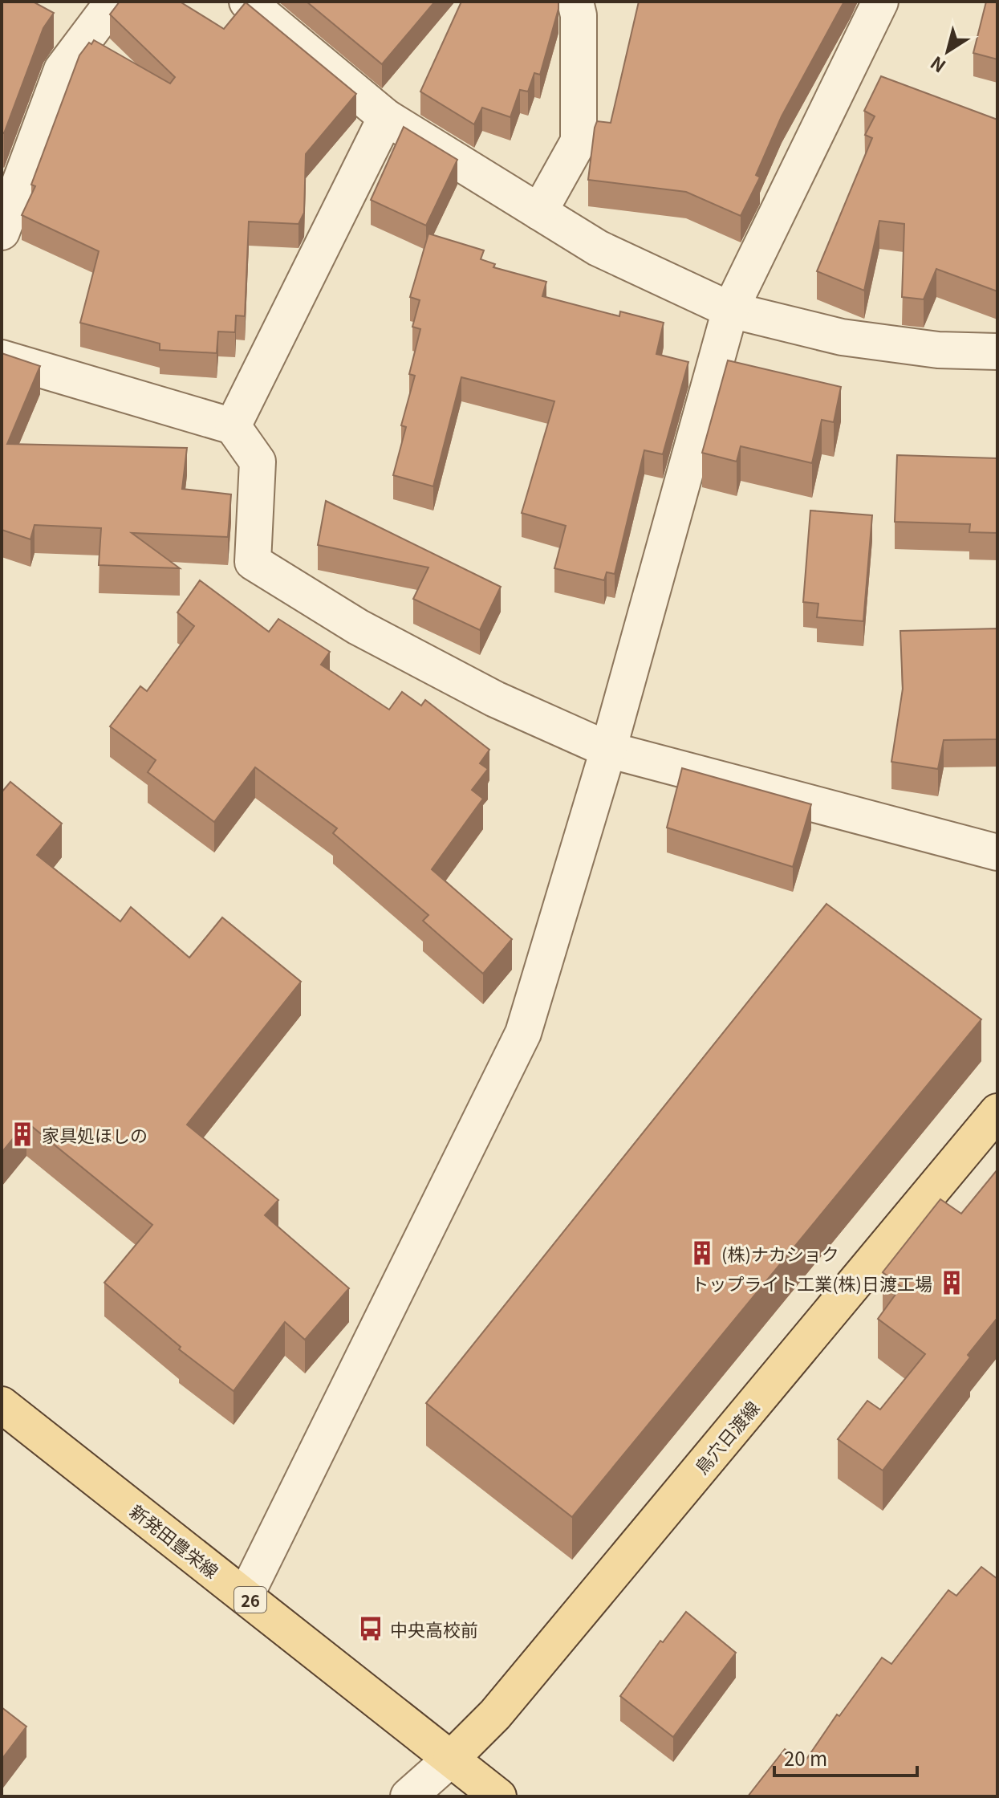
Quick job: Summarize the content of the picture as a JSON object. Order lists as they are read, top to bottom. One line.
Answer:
{"streets":{"main road":["鳥穴日渡線","新発田豊栄線","26"]},"crossings":[["鳥穴日渡線","新発田豊栄線"]],"places":{"building":["家具処ほしの","(株)ナカショク","トップライト工業(株)日渡工場"],"bus stop":["中央高校前"]},"scale_bar":"20 m","north":"bottom left"}
